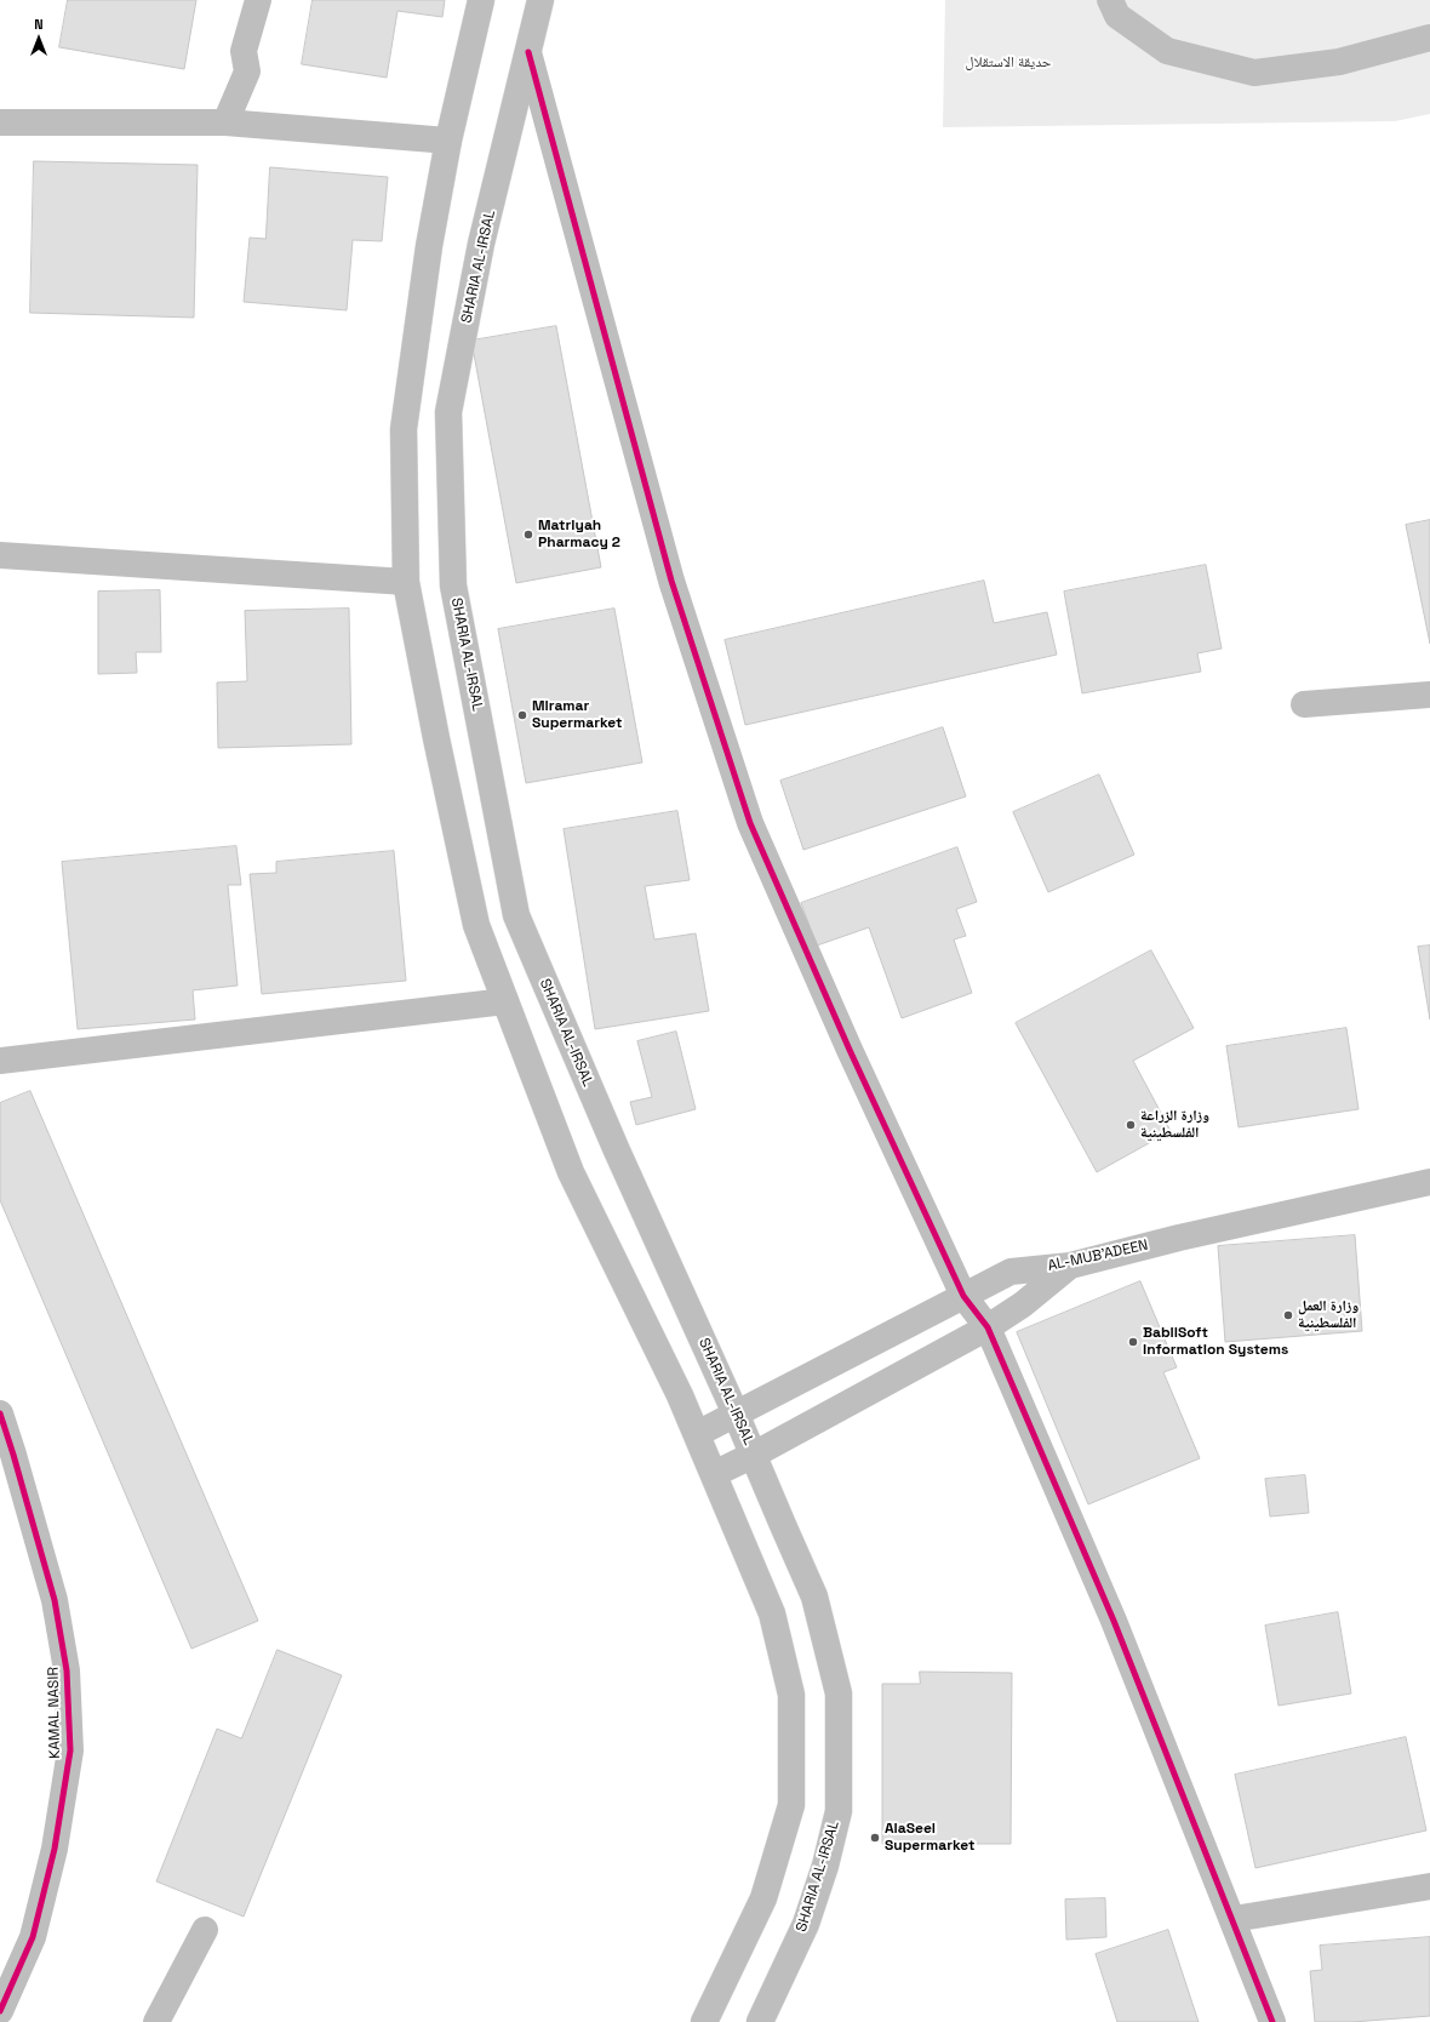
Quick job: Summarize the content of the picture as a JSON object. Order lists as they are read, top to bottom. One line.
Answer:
{"streets":{"street":["SHARIA AL-IRSAL","AL-MUB'ADEEN","KAMAL NASIR"]},"crossings":[["SHARIA AL-IRSAL","AL-MUB'ADEEN"]],"parks":["حديقة الاستقلال"],"places":["Matriyah Pharmacy 2","Miramar Supermarket","وزارة الزراعة الفلسطينية","وزارة العمل الفلسطينية","BabilSoft Information Systems","AlaSeel Supermarket"],"north":"top"}
